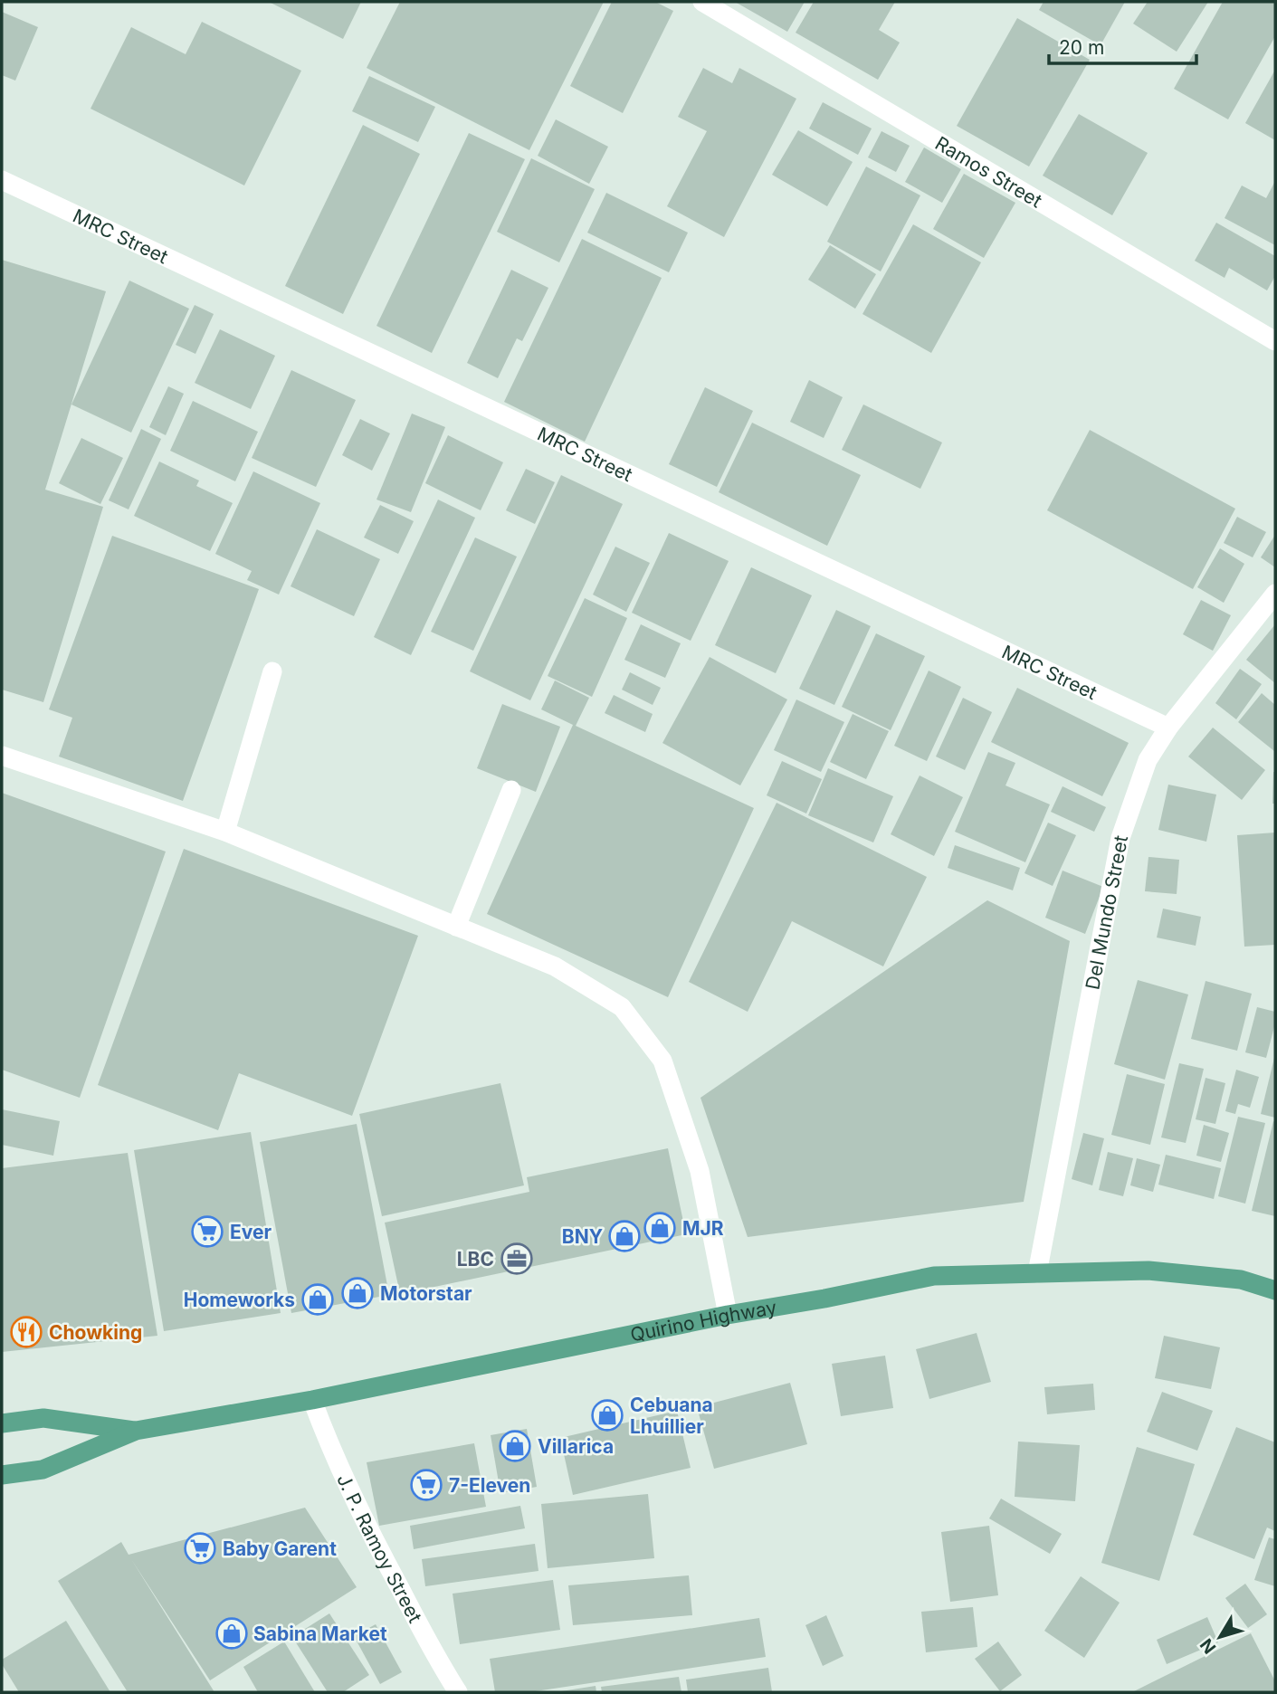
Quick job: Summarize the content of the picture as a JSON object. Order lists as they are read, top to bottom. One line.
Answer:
{"streets":{"main road":["Quirino Highway"],"street":["Ramos Street","MRC Street","Del Mundo Street","J. P. Ramoy Street"]},"crossings":[["MRC Street","Del Mundo Street"],["Del Mundo Street","Quirino Highway"],["Quirino Highway","J. P. Ramoy Street"]],"places":{"shop":["MJR","BNY","Motorstar","Homeworks","Cebuana Lhuillier","Villarica","Sabina Market"],"supermarket":["Ever","7-Eleven","Baby Garent"],"office":["LBC"],"restaurant":["Chowking"]},"scale_bar":"20 m","north":"bottom left"}
